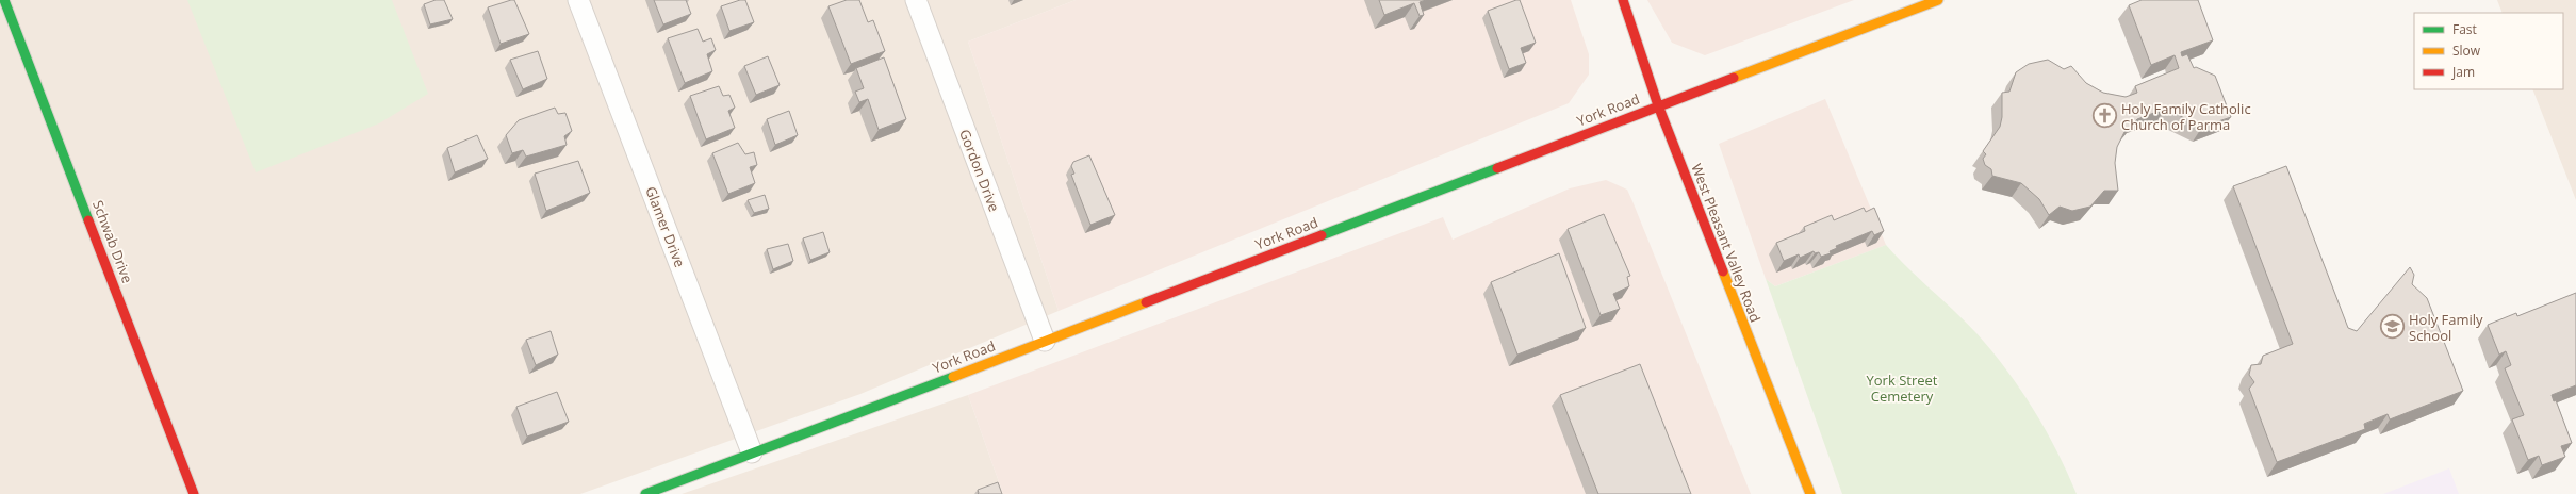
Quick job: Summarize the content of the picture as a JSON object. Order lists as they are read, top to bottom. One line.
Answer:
{"streets":{"street":["York Road","Gordon Drive","Glamer Drive","Schwab Drive","West Pleasant Valley Road"]},"crossings":[["York Road","Gordon Drive"],["York Road","Glamer Drive"],["York Road","West Pleasant Valley Road"]],"parks":["York Street Cemetery"],"places":{"church":["Holy Family Catholic Church of Parma"],"school or university":["Holy Family School"]},"legend":["Fast","Slow","Jam"]}
